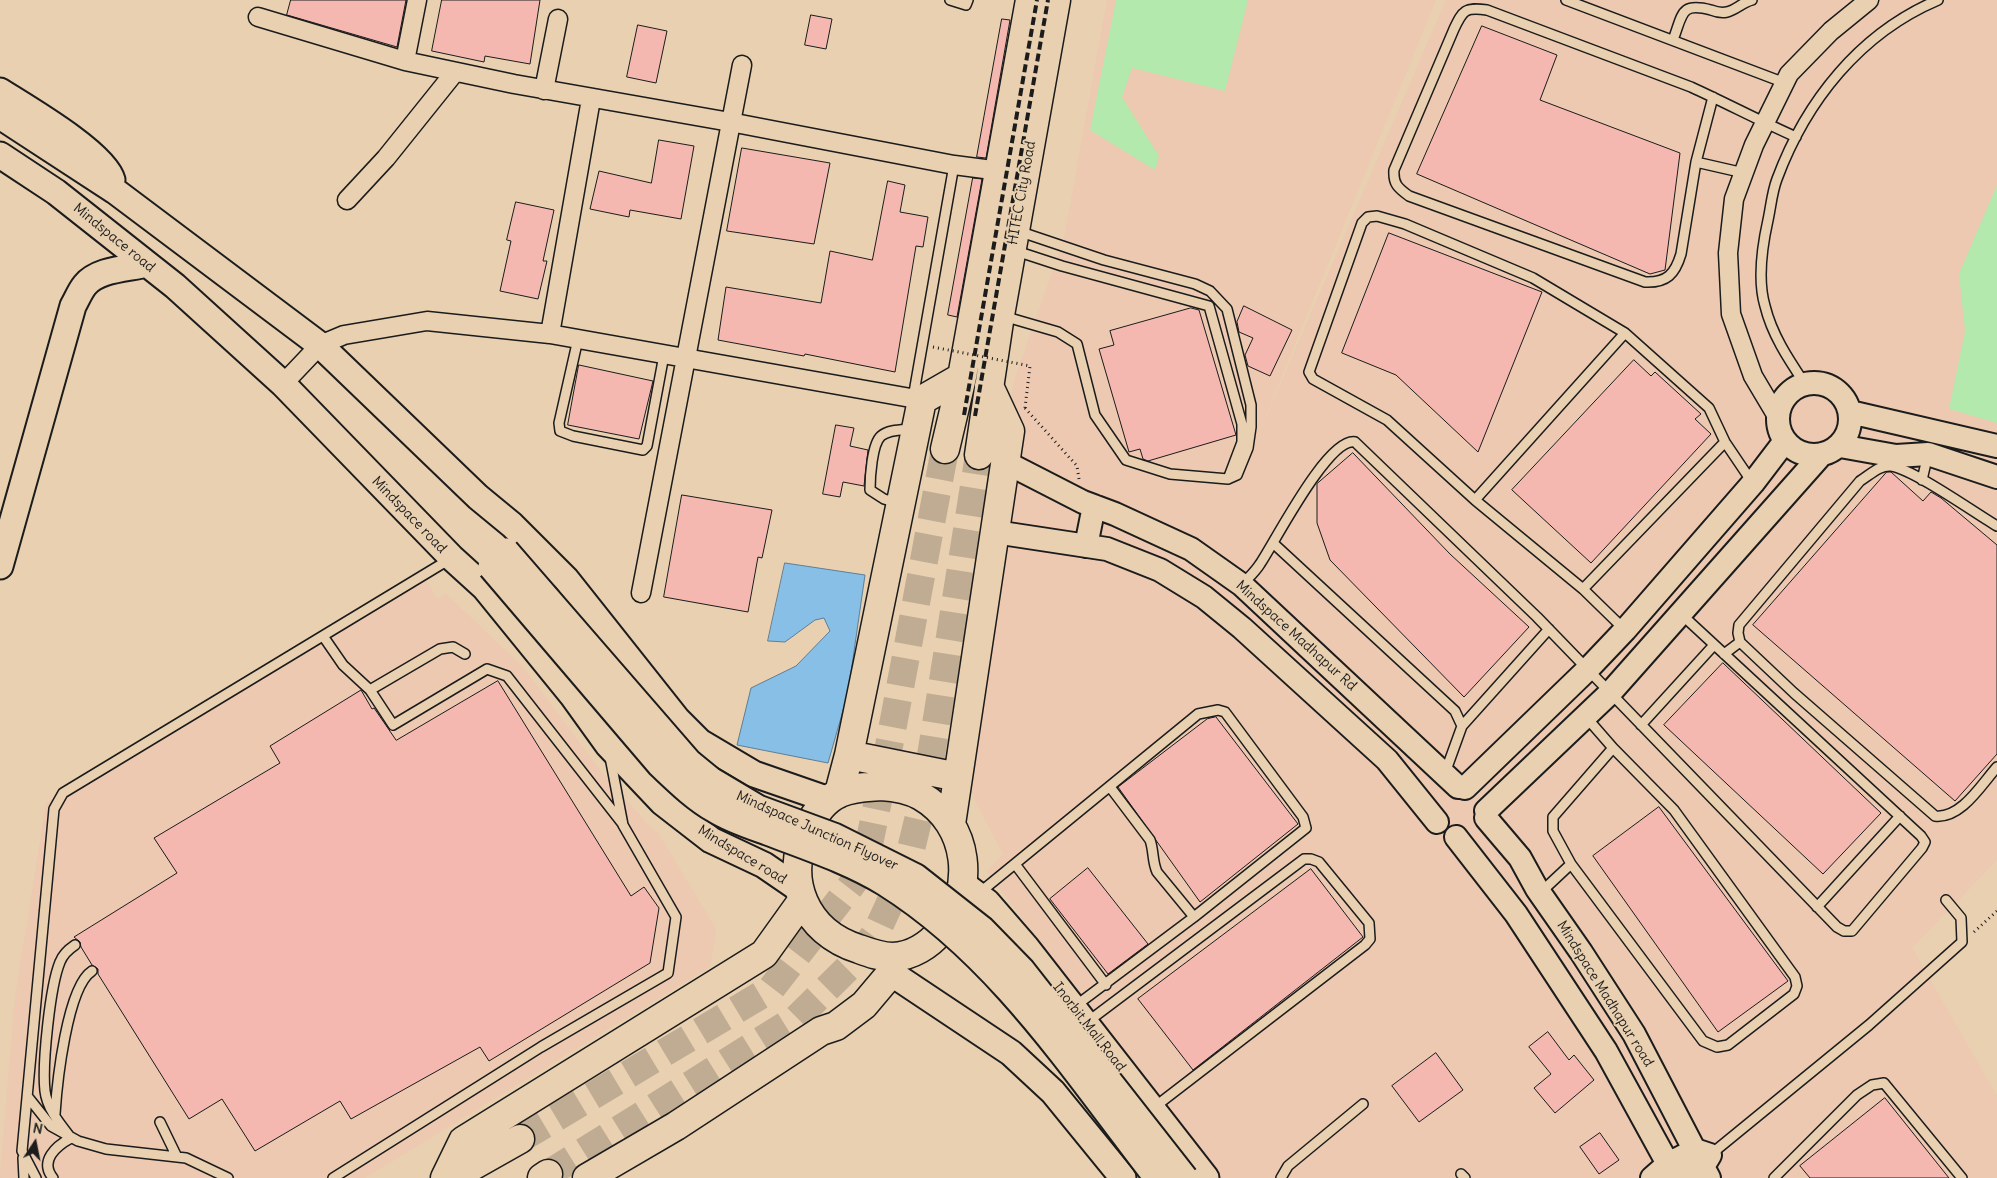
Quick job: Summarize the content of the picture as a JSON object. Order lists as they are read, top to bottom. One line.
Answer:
{"streets":{"main road":["HITEC City Road","Mindspace road","Mindspace Junction Flyover","Inorbit Mall Road"],"street":["Mindspace Madhapur Rd","Mindspace Madhapur road"]},"crossings":[["Mindspace road","Mindspace Junction Flyover"],["Mindspace road","Inorbit Mall Road"],["Mindspace Madhapur Rd","Mindspace Madhapur road"]],"north":"top"}
